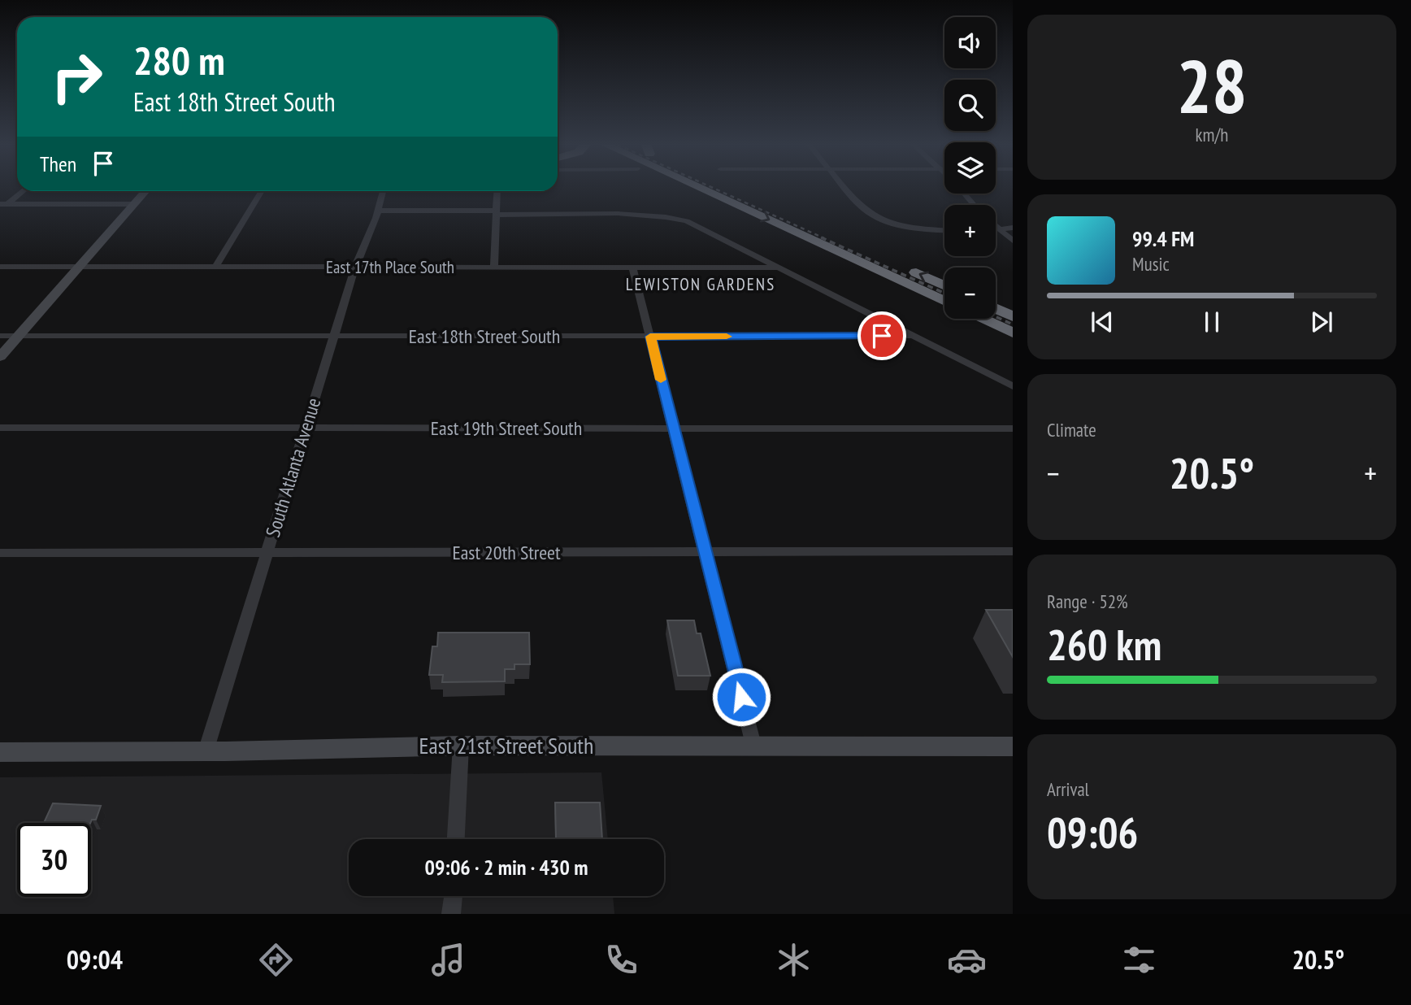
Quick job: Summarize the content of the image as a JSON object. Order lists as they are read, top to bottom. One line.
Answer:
{"streets":{"main road":["East 21st Street South"],"street":["East 17th Place South","East 18th Street South","East 19th Street South","South Atlanta Avenue","East 20th Street"]},"crossings":[["East 17th Place South","South Atlanta Avenue"],["East 18th Street South","South Atlanta Avenue"],["East 19th Street South","South Atlanta Avenue"],["South Atlanta Avenue","East 20th Street"],["South Atlanta Avenue","East 21st Street South"]],"districts":["LEWISTON GARDENS"],"page":{"tile":[["28","km/h"],"Climate",["Range · 52%","260 km"],["Arrival","09:06"]],"map_buttons":["+","−"],"turn":["280 m","East 18th Street South"],"then":"Then","song":["99.4 FM","Music"],"heat":["−","20.5°","+"],"limit":"30","trip":"09:06 · 2 min · 430 m","tabs":["09:04","20.5°"]}}
